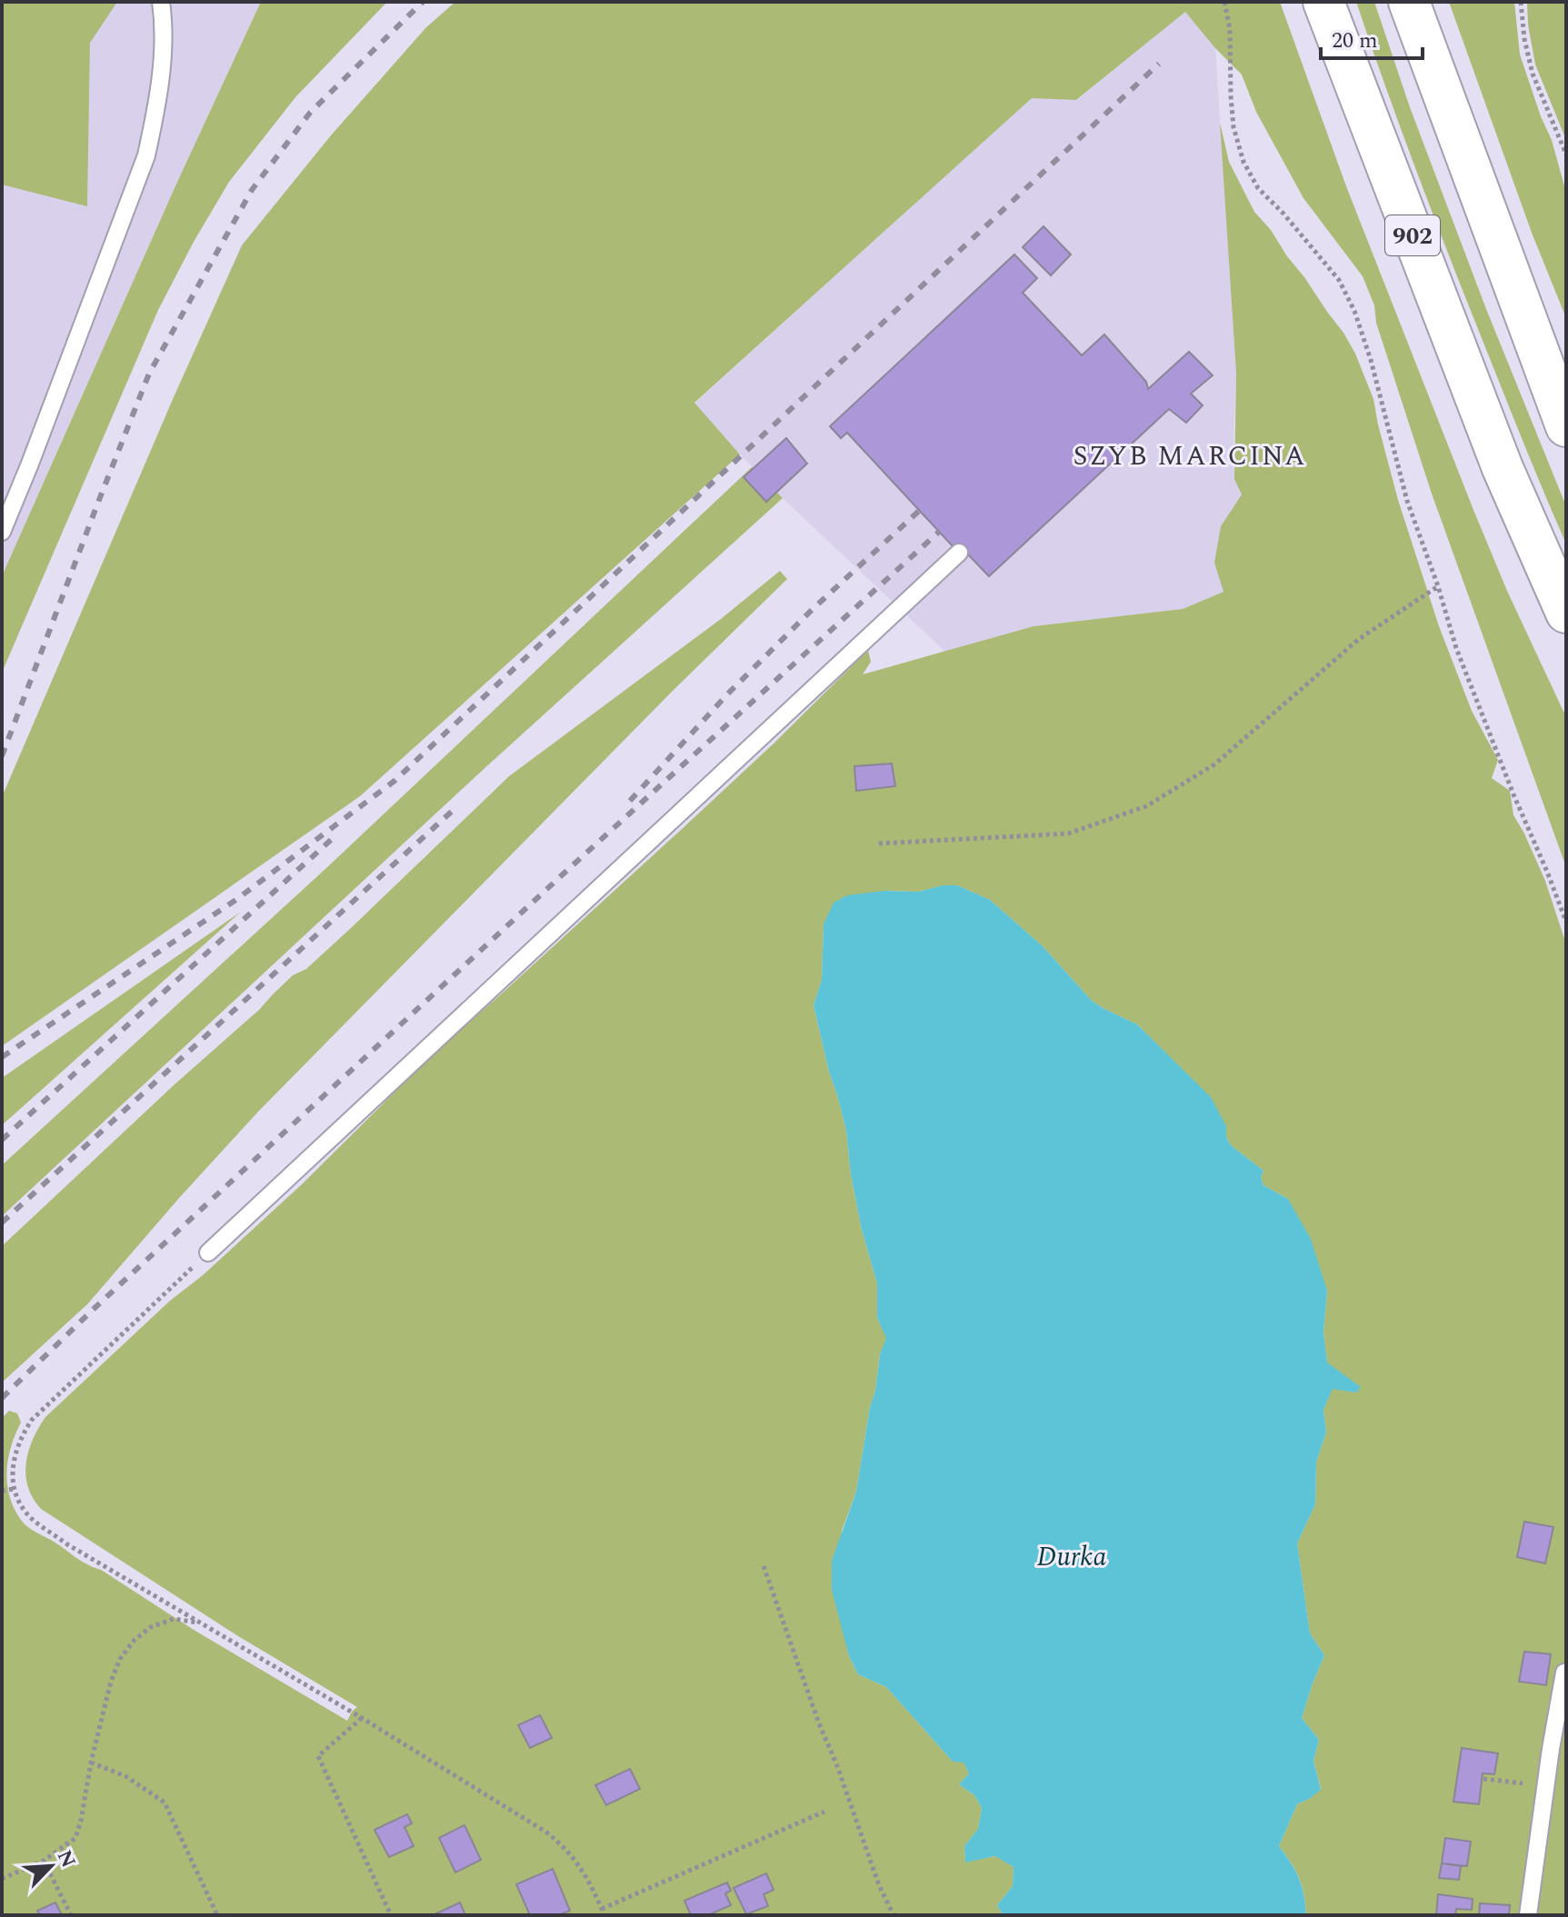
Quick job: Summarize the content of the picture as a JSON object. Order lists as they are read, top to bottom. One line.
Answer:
{"streets":{"main road":["902"]},"districts":["SZYB MARCINA"],"water":["Durka"],"scale_bar":"20 m","north":"top right"}
